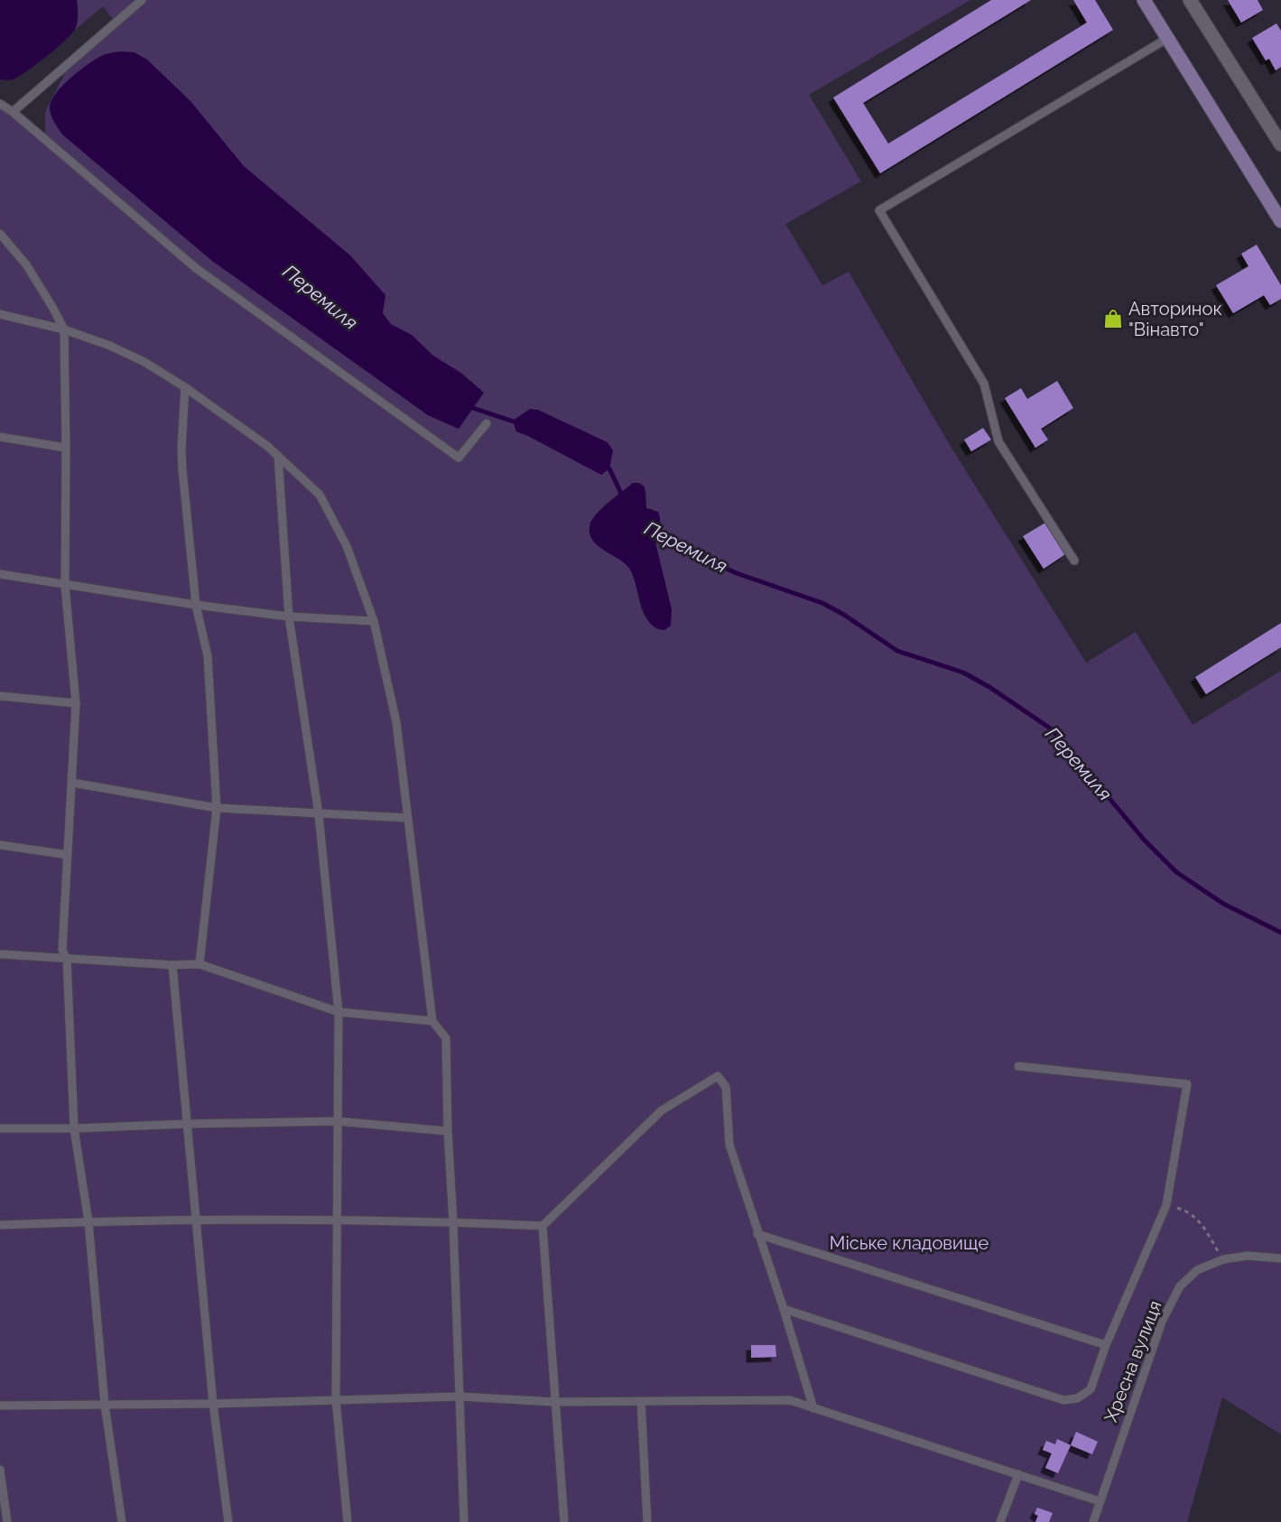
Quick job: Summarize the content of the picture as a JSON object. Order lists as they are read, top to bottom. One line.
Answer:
{"streets":{"lane":["Хресна вулиця"]},"water":["Перемиля"],"parks":["Міське кладовище"],"places":{"shop":["Авторинок \"Вінавто\""]}}
